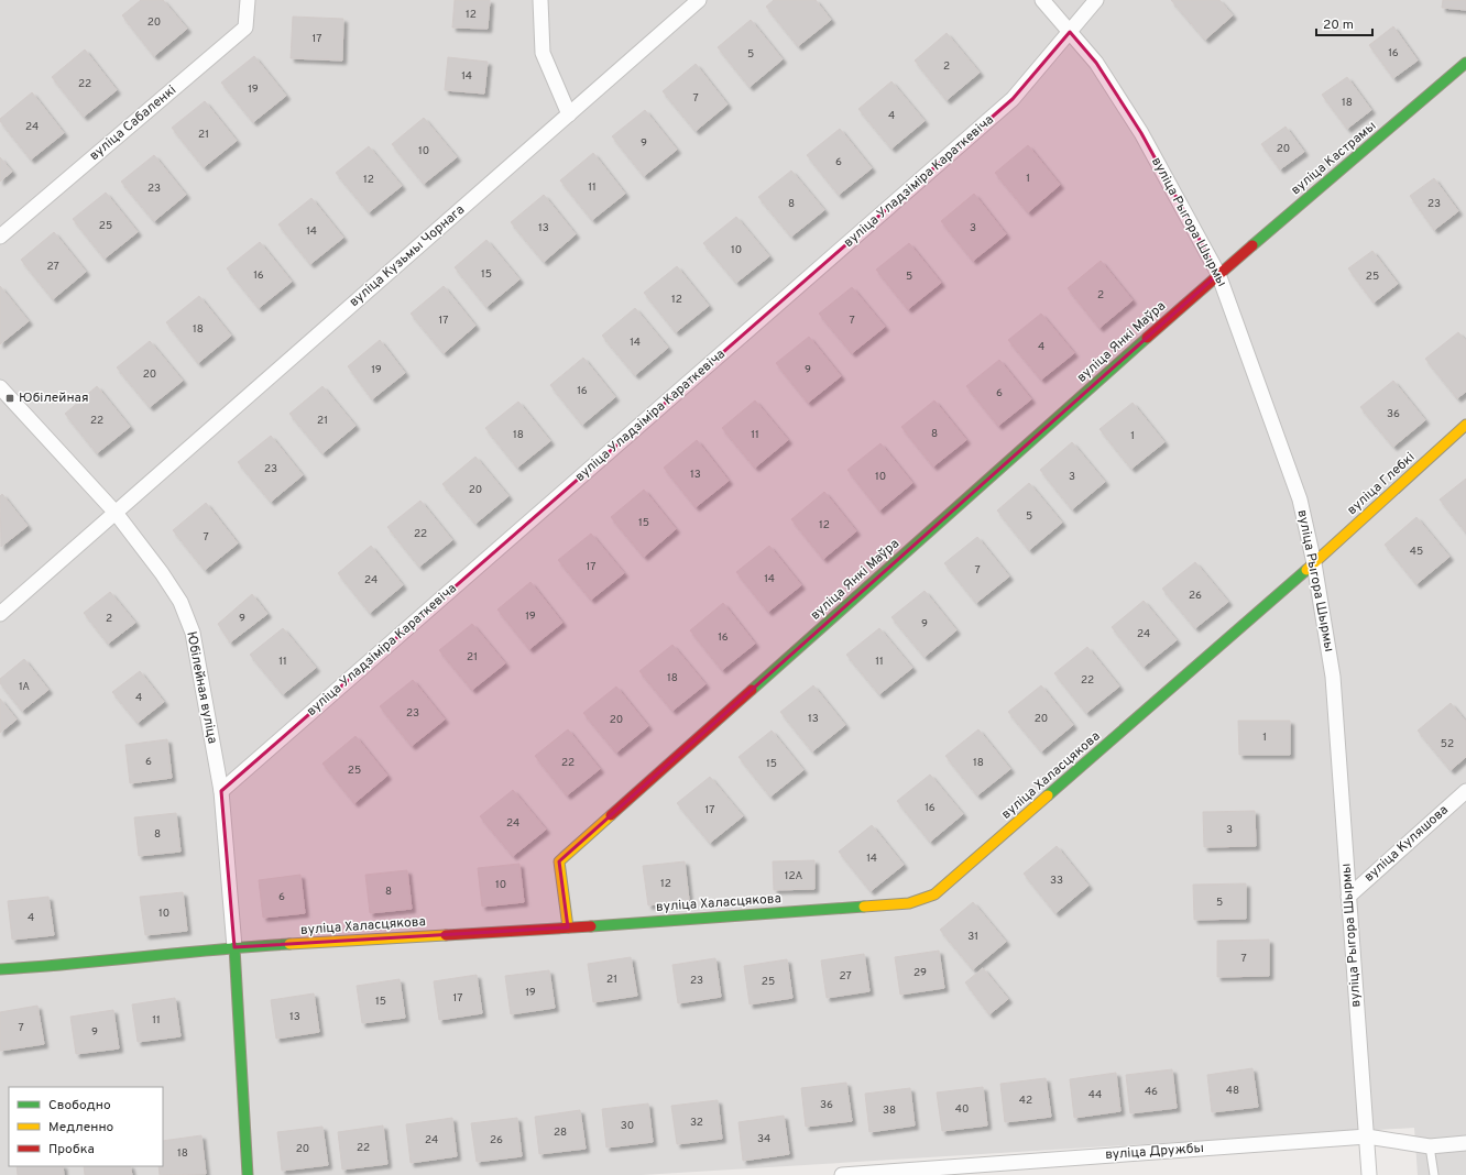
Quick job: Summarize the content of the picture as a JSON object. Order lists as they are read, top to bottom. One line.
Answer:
{"streets":{"street":["вуліца Сабаленкі","вуліца Кастрамы","вуліца Уладзіміра Караткевіча","вуліца Рыгора Шырмы","вуліца Кузьмы Чорнага","вуліца Янкі Маўра","вуліца Глебкі","Юбілейная вуліца","вуліца Халасцякова","вуліца Куляшова","вуліца Дружбы"]},"crossings":[["вуліца Кастрамы","вуліца Рыгора Шырмы"],["вуліца Кастрамы","вуліца Янкі Маўра"],["вуліца Уладзіміра Караткевіча","вуліца Рыгора Шырмы"],["вуліца Уладзіміра Караткевіча","Юбілейная вуліца"],["вуліца Рыгора Шырмы","вуліца Янкі Маўра"],["вуліца Рыгора Шырмы","вуліца Глебкі"],["вуліца Рыгора Шырмы","вуліца Халасцякова"],["вуліца Рыгора Шырмы","вуліца Куляшова"],["вуліца Рыгора Шырмы","вуліца Дружбы"],["вуліца Кузьмы Чорнага","Юбілейная вуліца"],["вуліца Янкі Маўра","вуліца Халасцякова"],["вуліца Глебкі","вуліца Халасцякова"],["Юбілейная вуліца","вуліца Халасцякова"]],"places":{"transit":["Юбілейная"]},"house_numbers":["12","20","17","16","5","2","14","22","19","7","18","4","24","21","9","20","10","6","1","12","11","23","8","23","25","13","3","14","10","27","15","16","5","25","2","12","17","7","18","14","4","19","9","20","16","6","36","22","21","8","18","11","1","23","13","10","3","20","5","15","12","22","7","45","17","7","14","24","26","19","2","9","9","24","16","21","11","11","18","22","1А","4","23","13","20","20","1","52","6","22","18","15","25","16","17","24","3","8","14","12А","33","12","10","8","6","5","10","4","31","7","29","27","21","23","25","19","17","15","13","11","7","9","48","46","44","42","36","40","38","32","30","28","34","24","26","22","20","18"],"legend":["Свободно","Медленно","Пробка"],"scale_bar":"20 m"}
